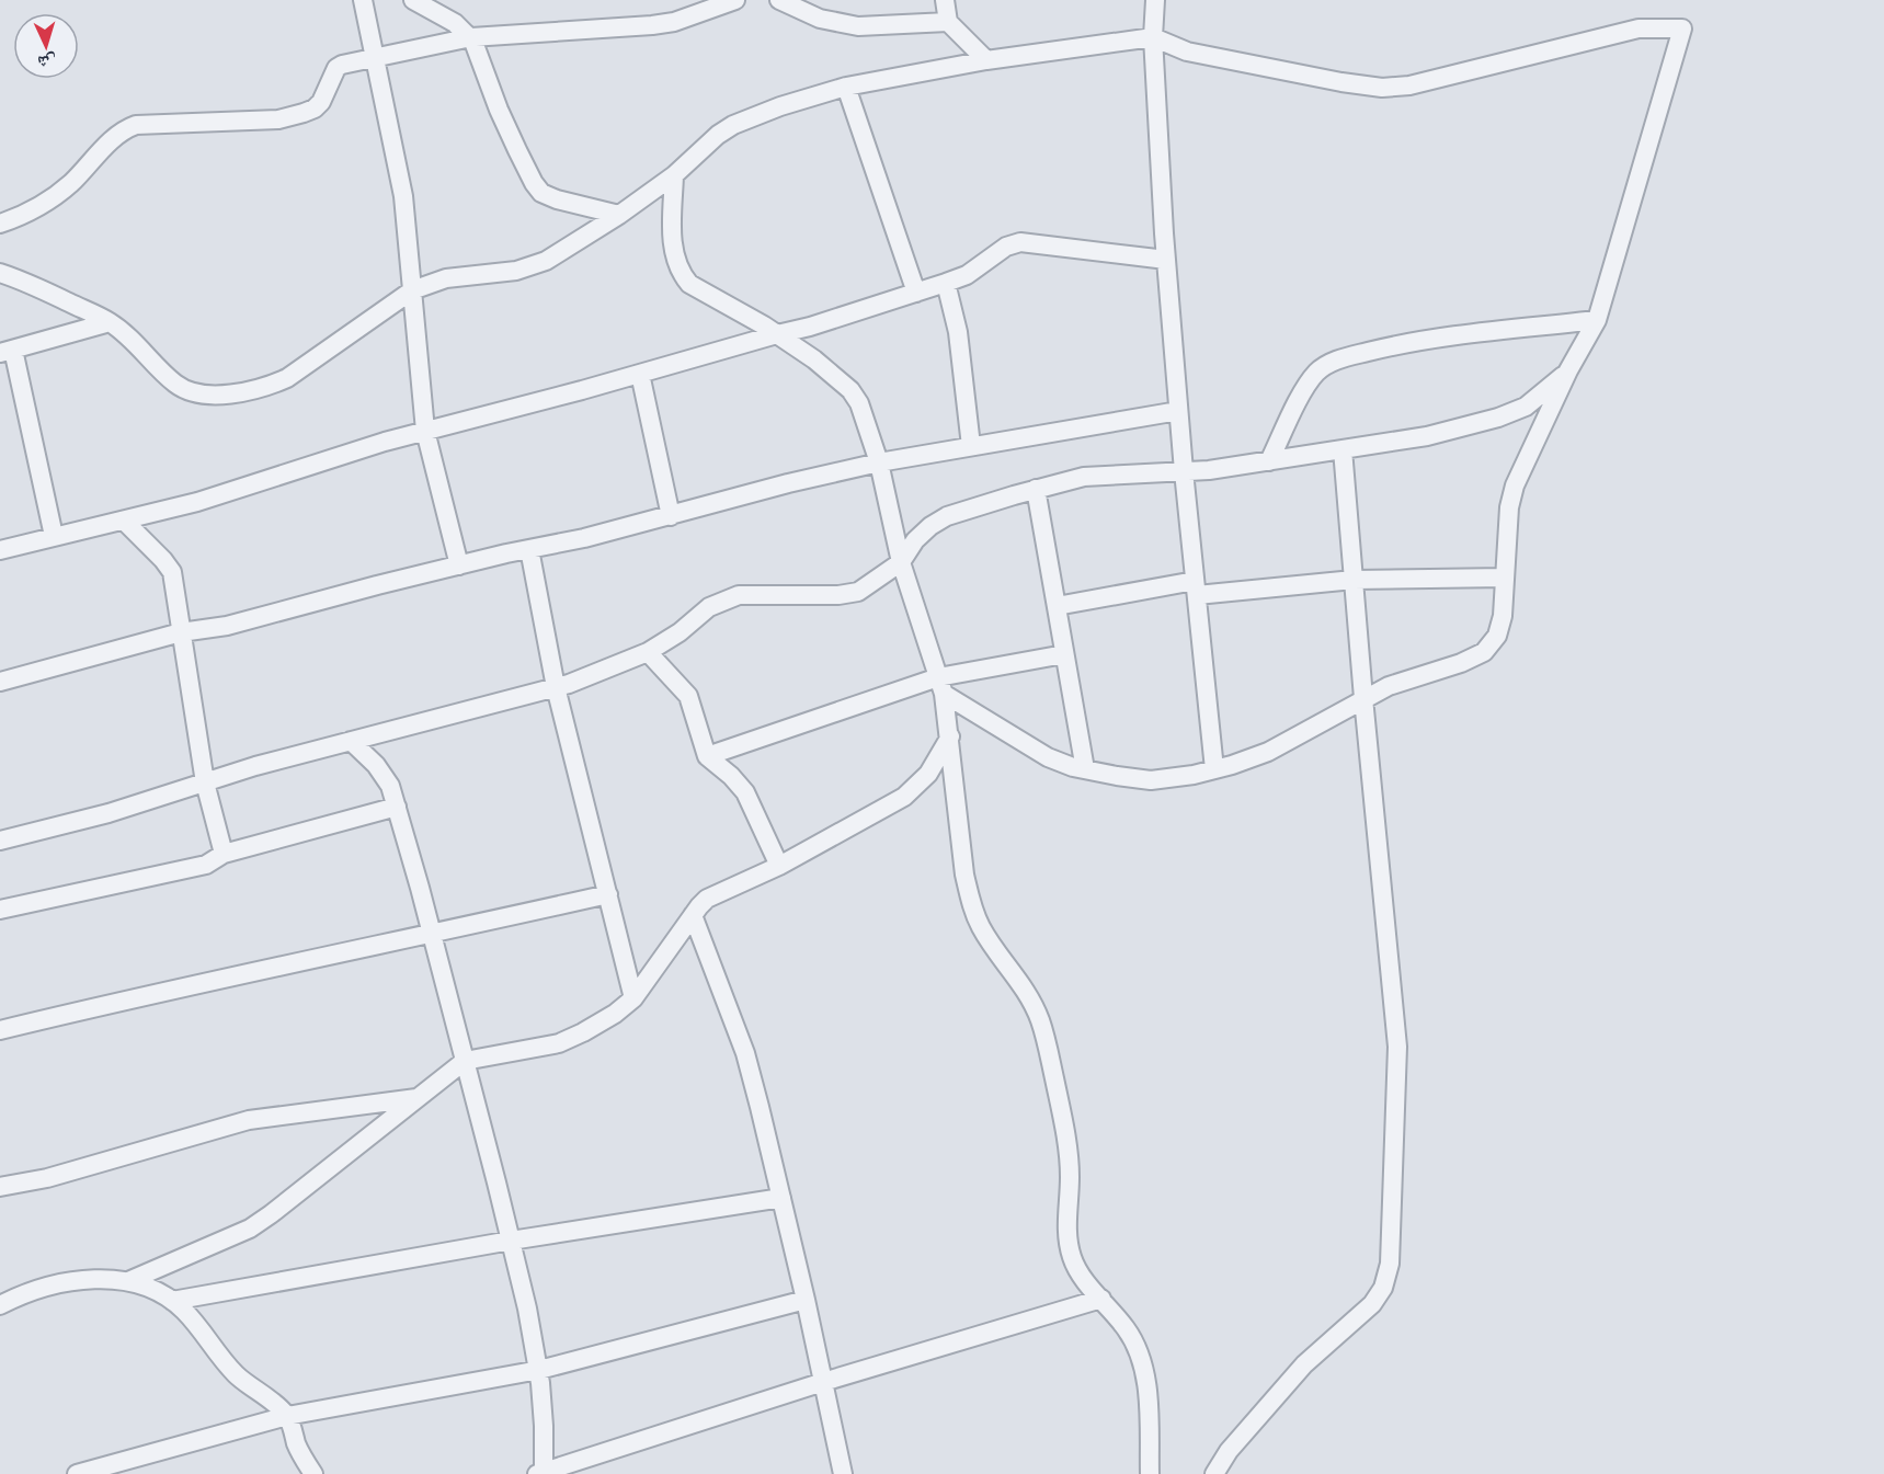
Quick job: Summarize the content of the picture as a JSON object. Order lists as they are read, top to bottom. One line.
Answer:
{"north":"bottom"}
